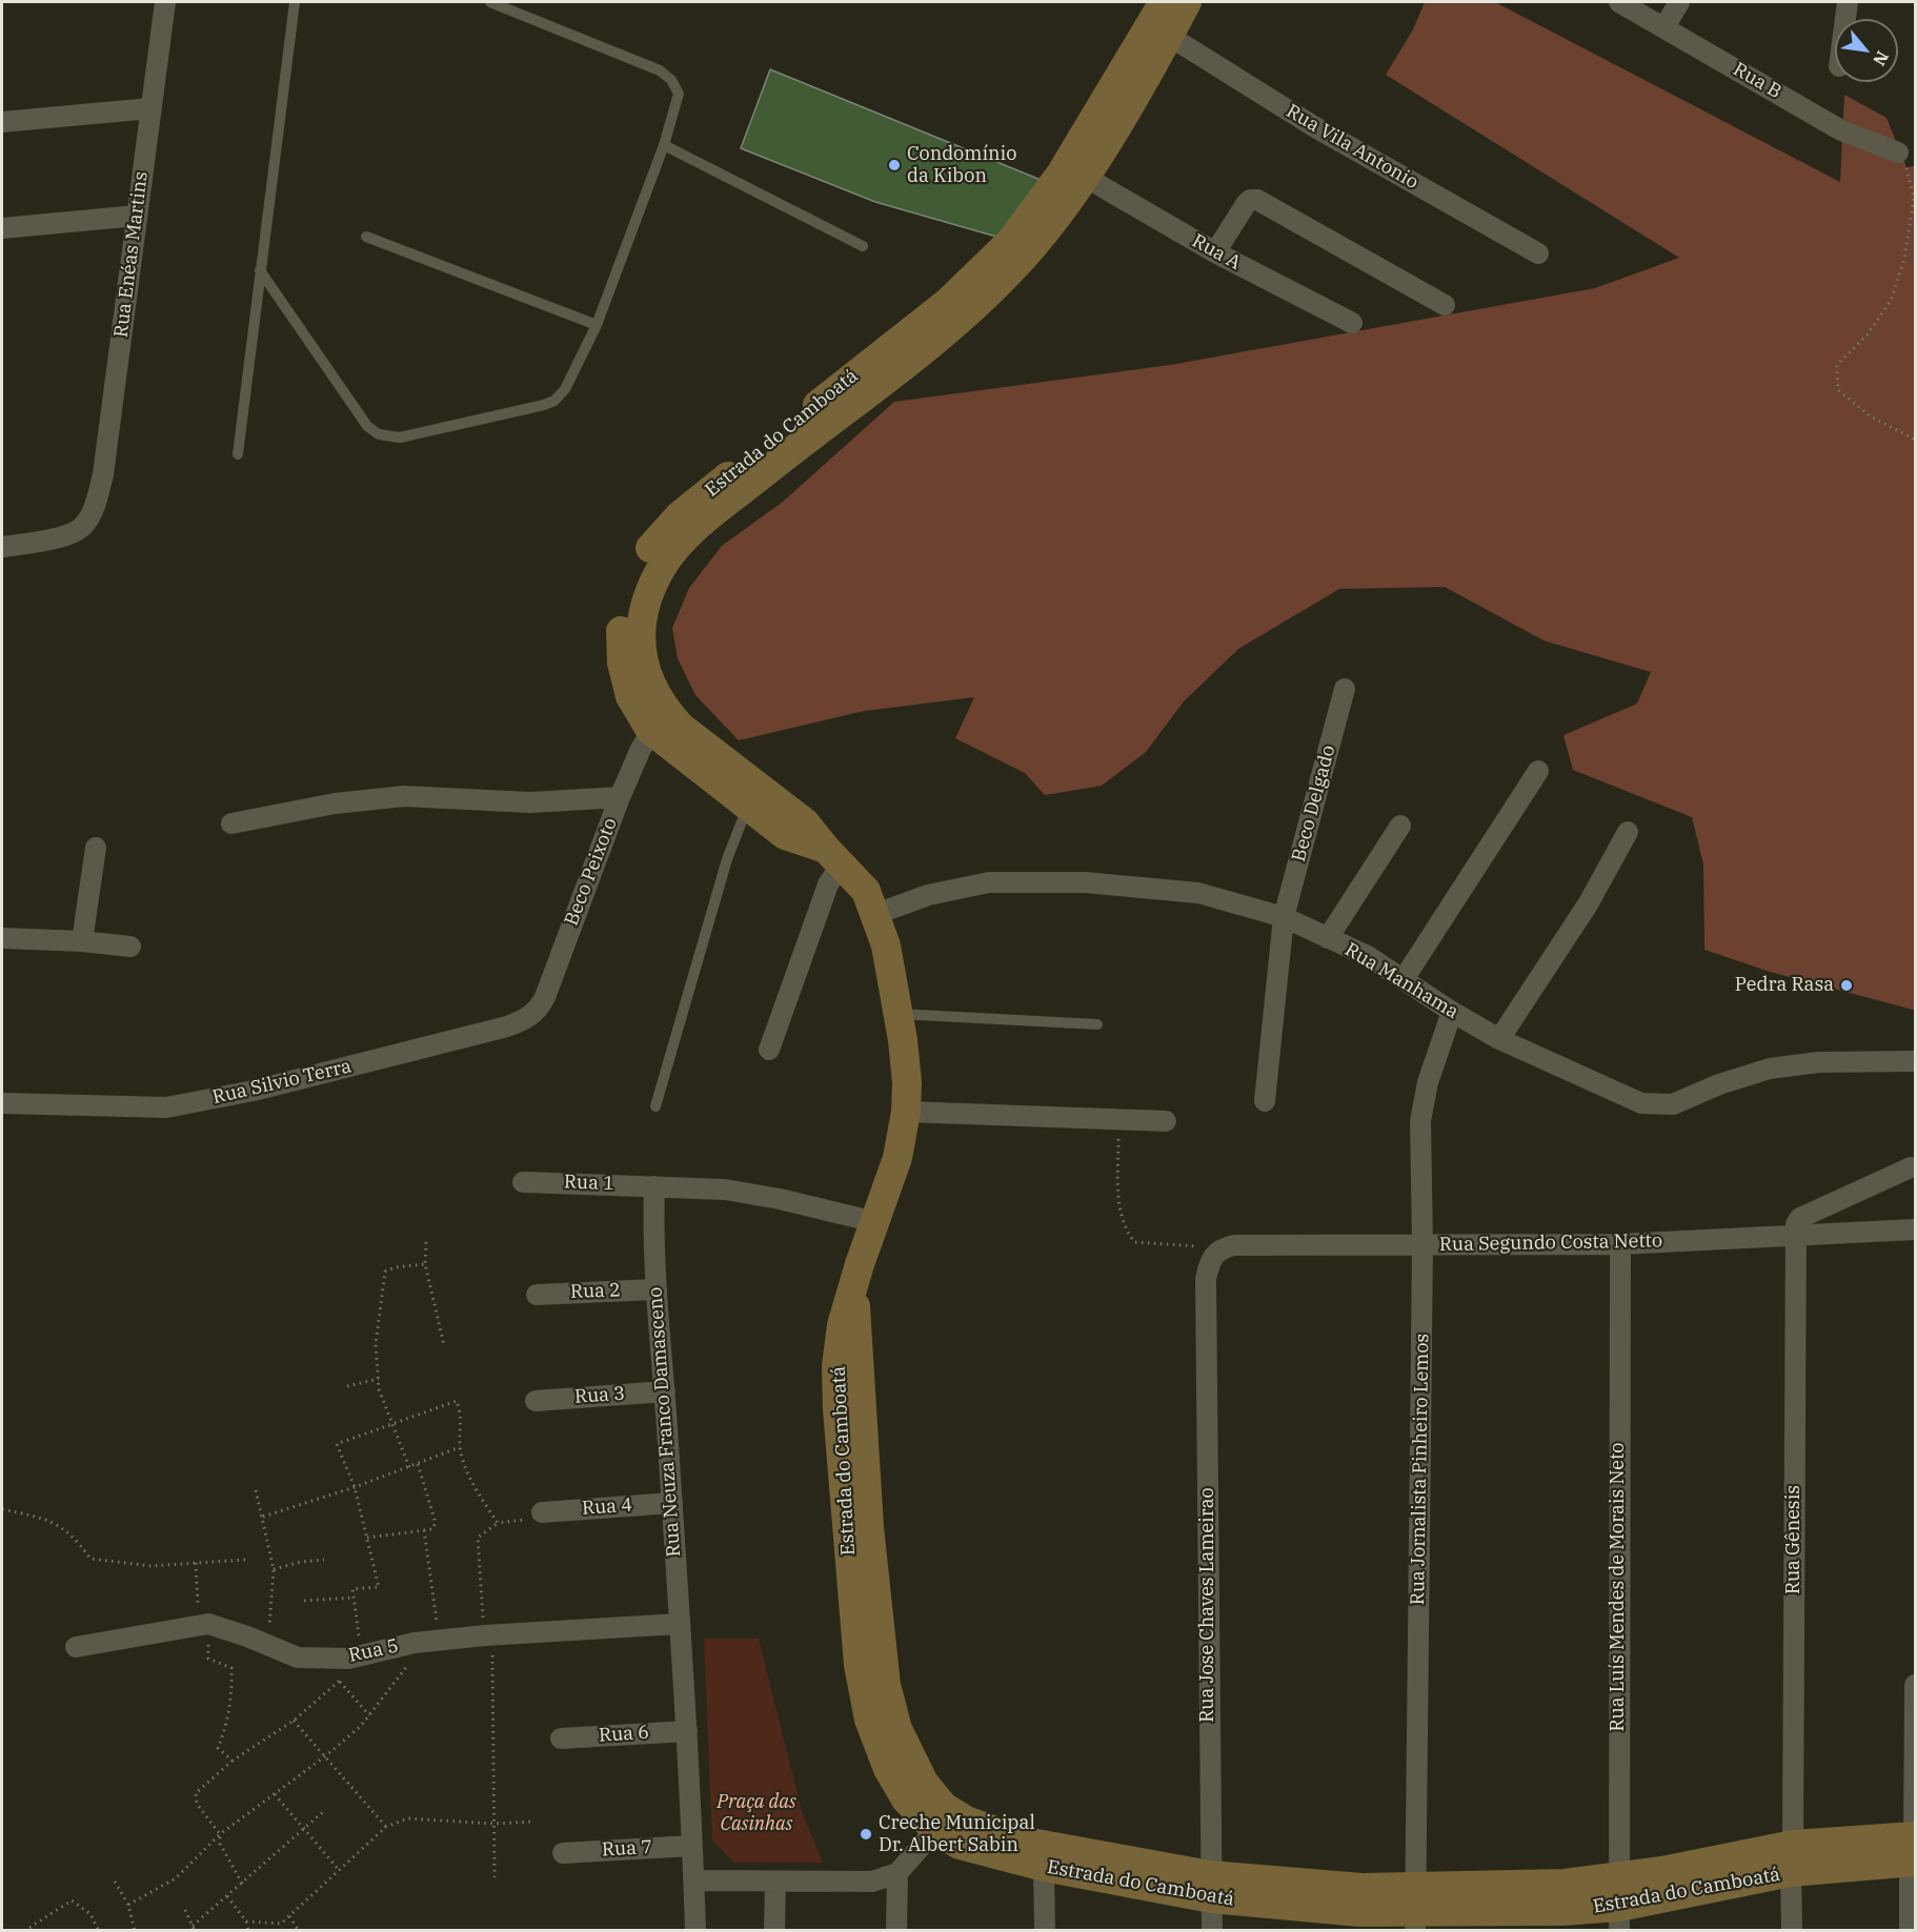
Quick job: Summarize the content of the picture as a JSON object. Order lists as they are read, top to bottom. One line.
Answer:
{"streets":{"main road":["Estrada do Camboatá"],"street":["Rua B","Rua Vila Antonio","Rua A","Rua Enéas Martins","Beco Delgado","Beco Peixoto","Rua Manhama","Rua Silvio Terra","Rua 1","Rua Segundo Costa Netto","Rua 2","Rua 3","Rua Neuza Franco Damasceno","Rua Jornalista Pinheiro Lemos","Rua 4","Rua Gênesis","Rua Luís Mendes de Morais Neto","Rua Jose Chaves Lameirao","Rua 5","Rua 6","Rua 7"]},"crossings":[["Rua Vila Antonio","Estrada do Camboatá"],["Rua A","Estrada do Camboatá"],["Estrada do Camboatá","Beco Peixoto"],["Estrada do Camboatá","Rua Manhama"],["Estrada do Camboatá","Rua Jornalista Pinheiro Lemos"],["Estrada do Camboatá","Rua Gênesis"],["Estrada do Camboatá","Rua Luís Mendes de Morais Neto"],["Estrada do Camboatá","Rua Jose Chaves Lameirao"],["Beco Delgado","Rua Manhama"],["Beco Peixoto","Rua Silvio Terra"],["Rua Manhama","Rua Jornalista Pinheiro Lemos"],["Rua 1","Rua Neuza Franco Damasceno"],["Rua Segundo Costa Netto","Rua Jornalista Pinheiro Lemos"],["Rua Segundo Costa Netto","Rua Gênesis"],["Rua Segundo Costa Netto","Rua Luís Mendes de Morais Neto"],["Rua Segundo Costa Netto","Rua Jose Chaves Lameirao"],["Rua 2","Rua Neuza Franco Damasceno"],["Rua 3","Rua Neuza Franco Damasceno"],["Rua Neuza Franco Damasceno","Rua 4"],["Rua Neuza Franco Damasceno","Rua 5"],["Rua Neuza Franco Damasceno","Rua 6"],["Rua Neuza Franco Damasceno","Rua 7"]],"parks":["Praça das Casinhas"],"places":["Condomínio da Kibon","Pedra Rasa","Creche Municipal Dr. Albert Sabin"],"north":"bottom right"}
